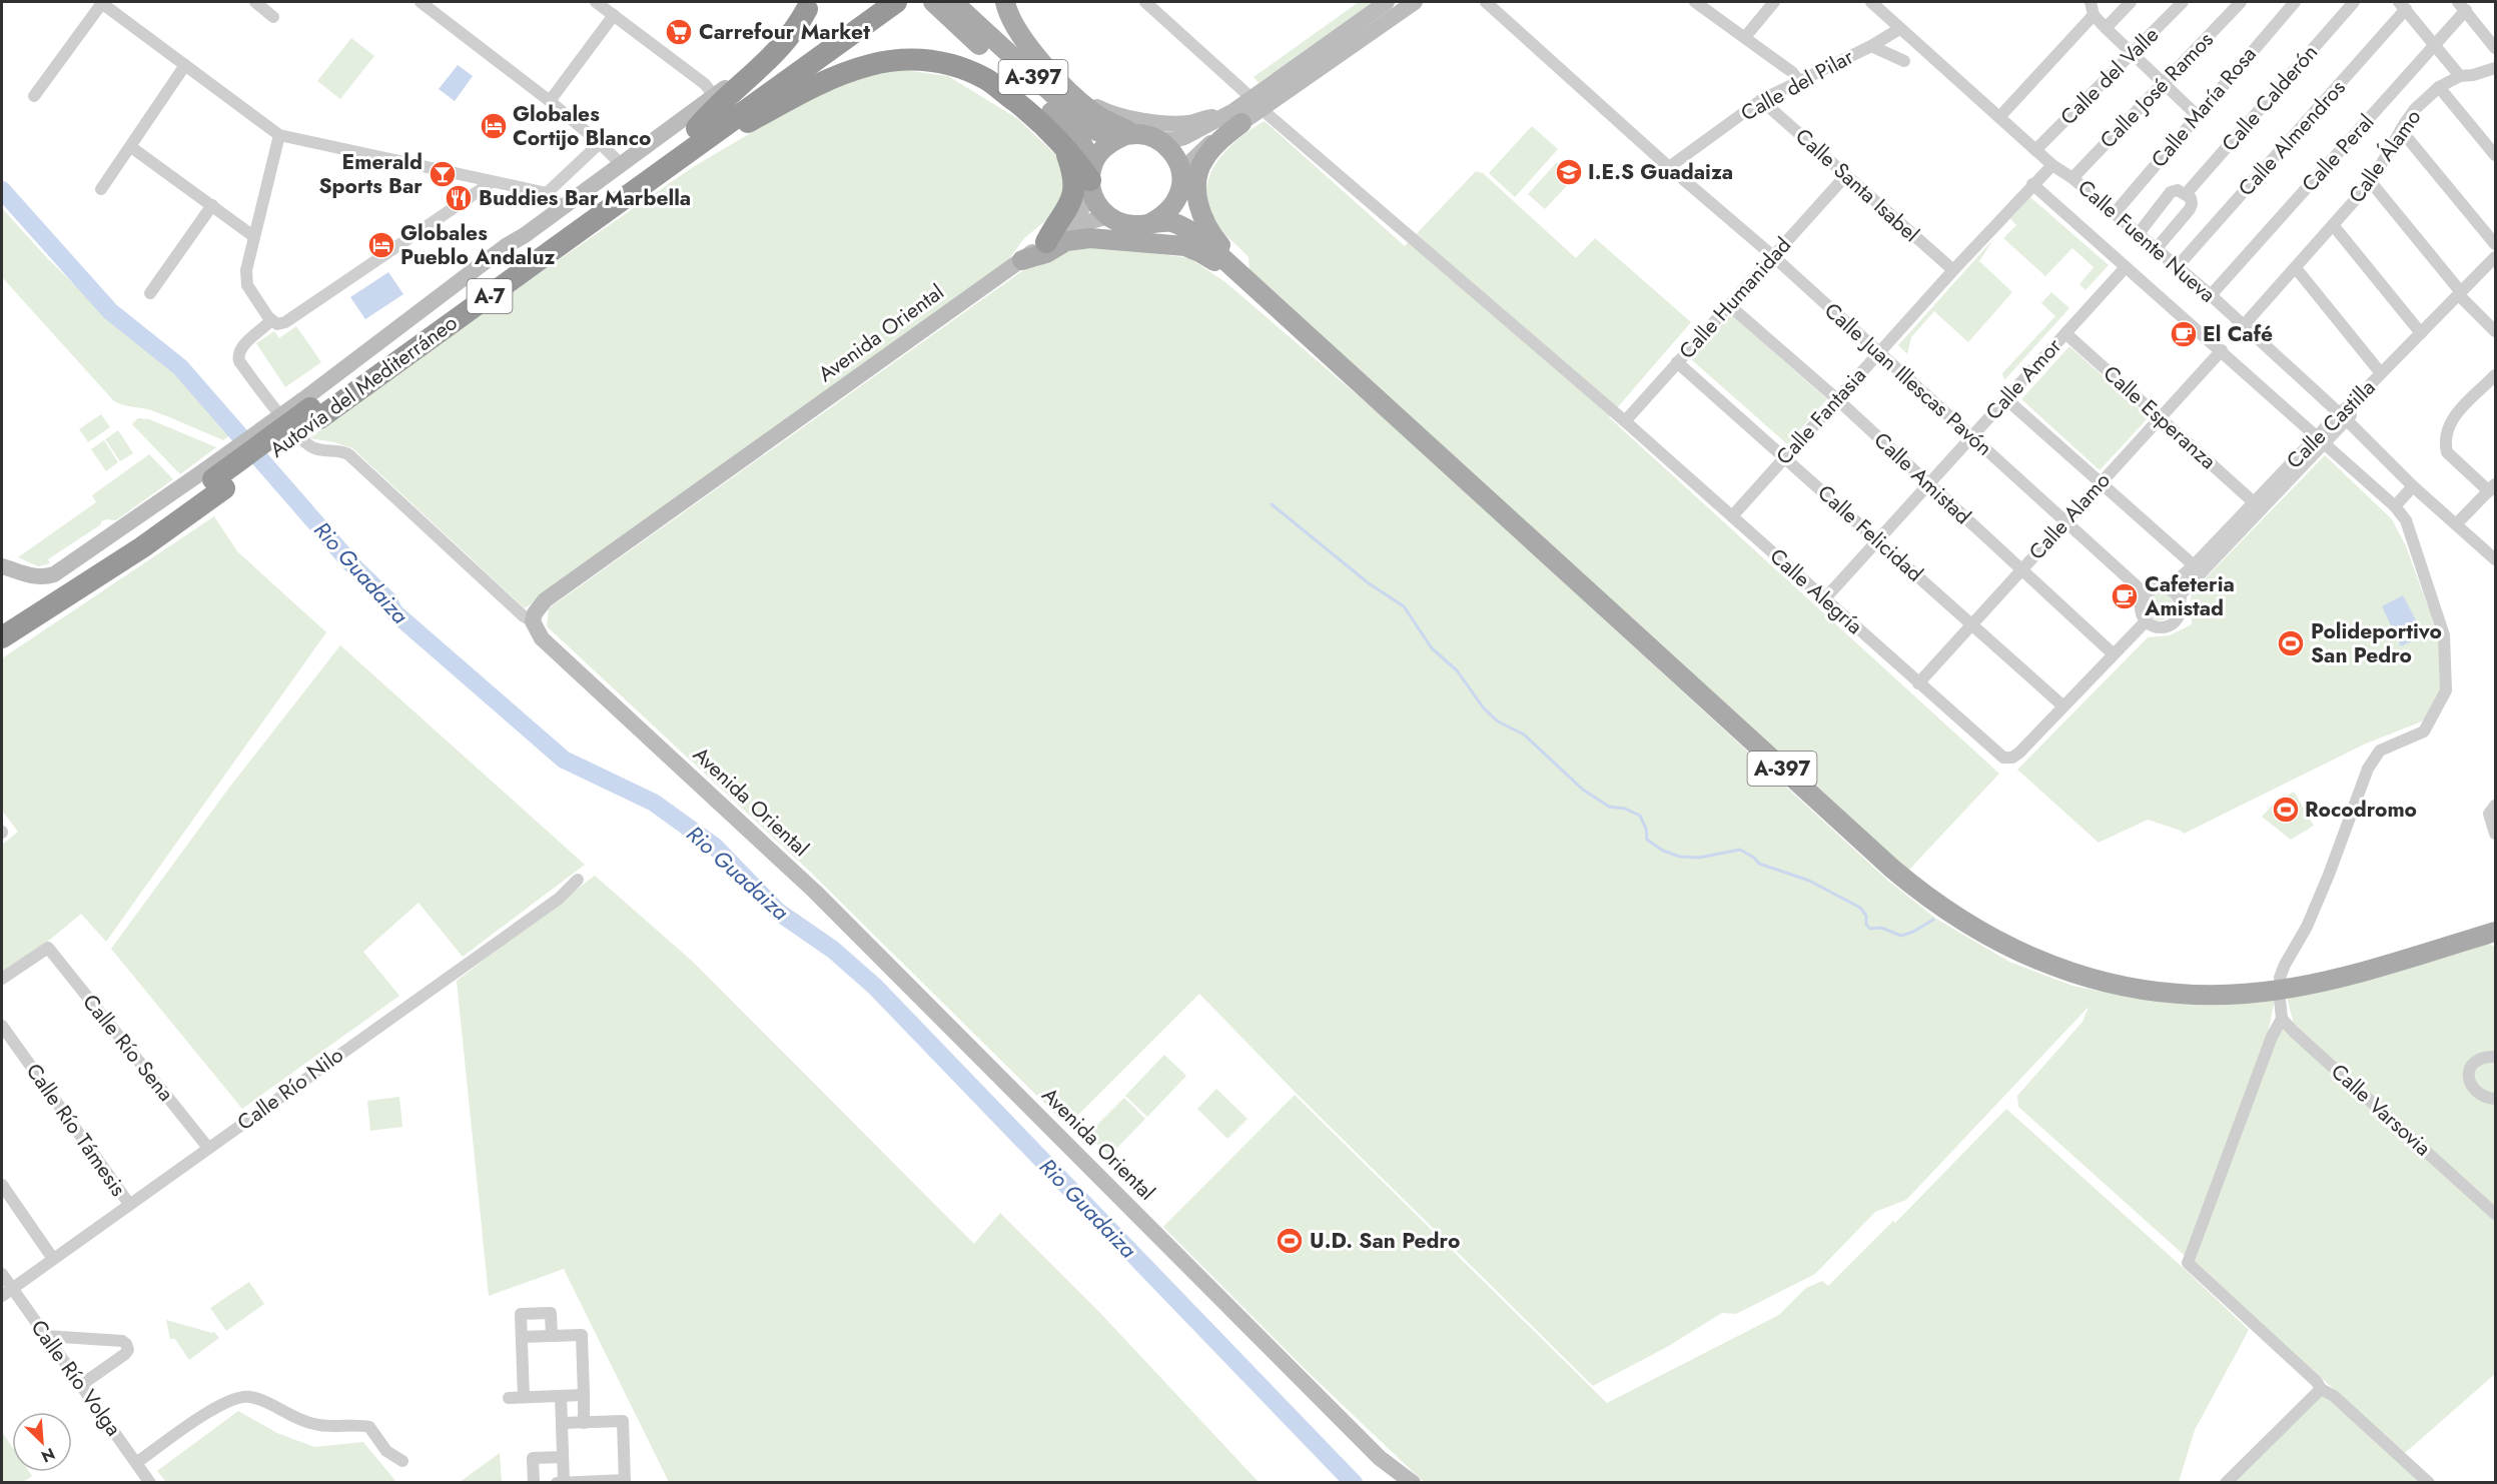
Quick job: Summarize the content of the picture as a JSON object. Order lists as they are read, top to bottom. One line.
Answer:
{"streets":{"highway":["A-7","Autovía del Mediterráneo"],"main road":["A-397"],"street":["Calle del Valle","Calle del Pilar","Calle José Ramos","Calle Calderón","Calle María Rosa","Calle Almendros","Calle Peral","Calle Álamo","Calle Santa Isabel","Calle Fuente Nueva","Calle Humanidad","Avenida Oriental","Calle Juan Illescas Pavón","Calle Amor","Calle Fantasia","Calle Esperanza","Calle Castilla","Calle Amistad","Calle Alamo","Calle Felicidad","Calle Alegría","Calle Río Sena","Calle Río Nilo","Calle Varsovia","Calle Río Támesis","Calle Río Volga"]},"crossings":[["Calle del Valle","Calle Fuente Nueva"],["A-397","Avenida Oriental"],["Calle del Pilar","Calle Santa Isabel"],["Calle del Pilar","Calle Fuente Nueva"],["Calle del Pilar","Calle Juan Illescas Pavón"],["Calle José Ramos","Calle Fuente Nueva"],["Calle María Rosa","Calle Fuente Nueva"],["Calle Almendros","Calle Fuente Nueva"],["Calle Peral","Calle Fuente Nueva"],["Calle Álamo","Calle Fuente Nueva"],["Calle Santa Isabel","Calle Humanidad"],["Calle Santa Isabel","Calle Fantasia"],["Calle Fuente Nueva","Calle Amor"],["Calle Fuente Nueva","Calle Fantasia"],["Calle Fuente Nueva","Calle Castilla"],["Calle Fuente Nueva","Calle Alamo"],["Calle Humanidad","Calle Juan Illescas Pavón"],["Calle Humanidad","Calle Amistad"],["Calle Humanidad","Calle Felicidad"],["Calle Humanidad","Calle Alegría"],["Calle Juan Illescas Pavón","Calle Amor"],["Calle Juan Illescas Pavón","Calle Fantasia"],["Calle Juan Illescas Pavón","Calle Castilla"],["Calle Juan Illescas Pavón","Calle Alamo"],["Calle Amor","Calle Esperanza"],["Calle Amor","Calle Amistad"],["Calle Amor","Calle Felicidad"],["Calle Amor","Calle Alegría"],["Calle Fantasia","Calle Amistad"],["Calle Fantasia","Calle Felicidad"],["Calle Fantasia","Calle Alegría"],["Calle Esperanza","Calle Castilla"],["Calle Esperanza","Calle Alamo"],["Calle Amistad","Calle Alamo"],["Calle Alamo","Calle Felicidad"],["Calle Alamo","Calle Alegría"],["Calle Felicidad","Calle Alegría"],["Calle Río Sena","Calle Río Nilo"],["Calle Río Nilo","Calle Río Támesis"],["Calle Río Nilo","Calle Río Volga"]],"water":["Rio Guadaiza"],"places":{"supermarket":["Carrefour Market"],"hotel":["Globales Cortijo Blanco","Globales Pueblo Andaluz"],"school or university":["I.E.S Guadaiza"],"bar":["Emerald Sports Bar"],"restaurant":["Buddies Bar Marbella"],"cafe":["El Café","Cafeteria Amistad"],"sports":["Polideportivo San Pedro","Rocodromo","U.D. San Pedro"]},"north":"bottom right"}
